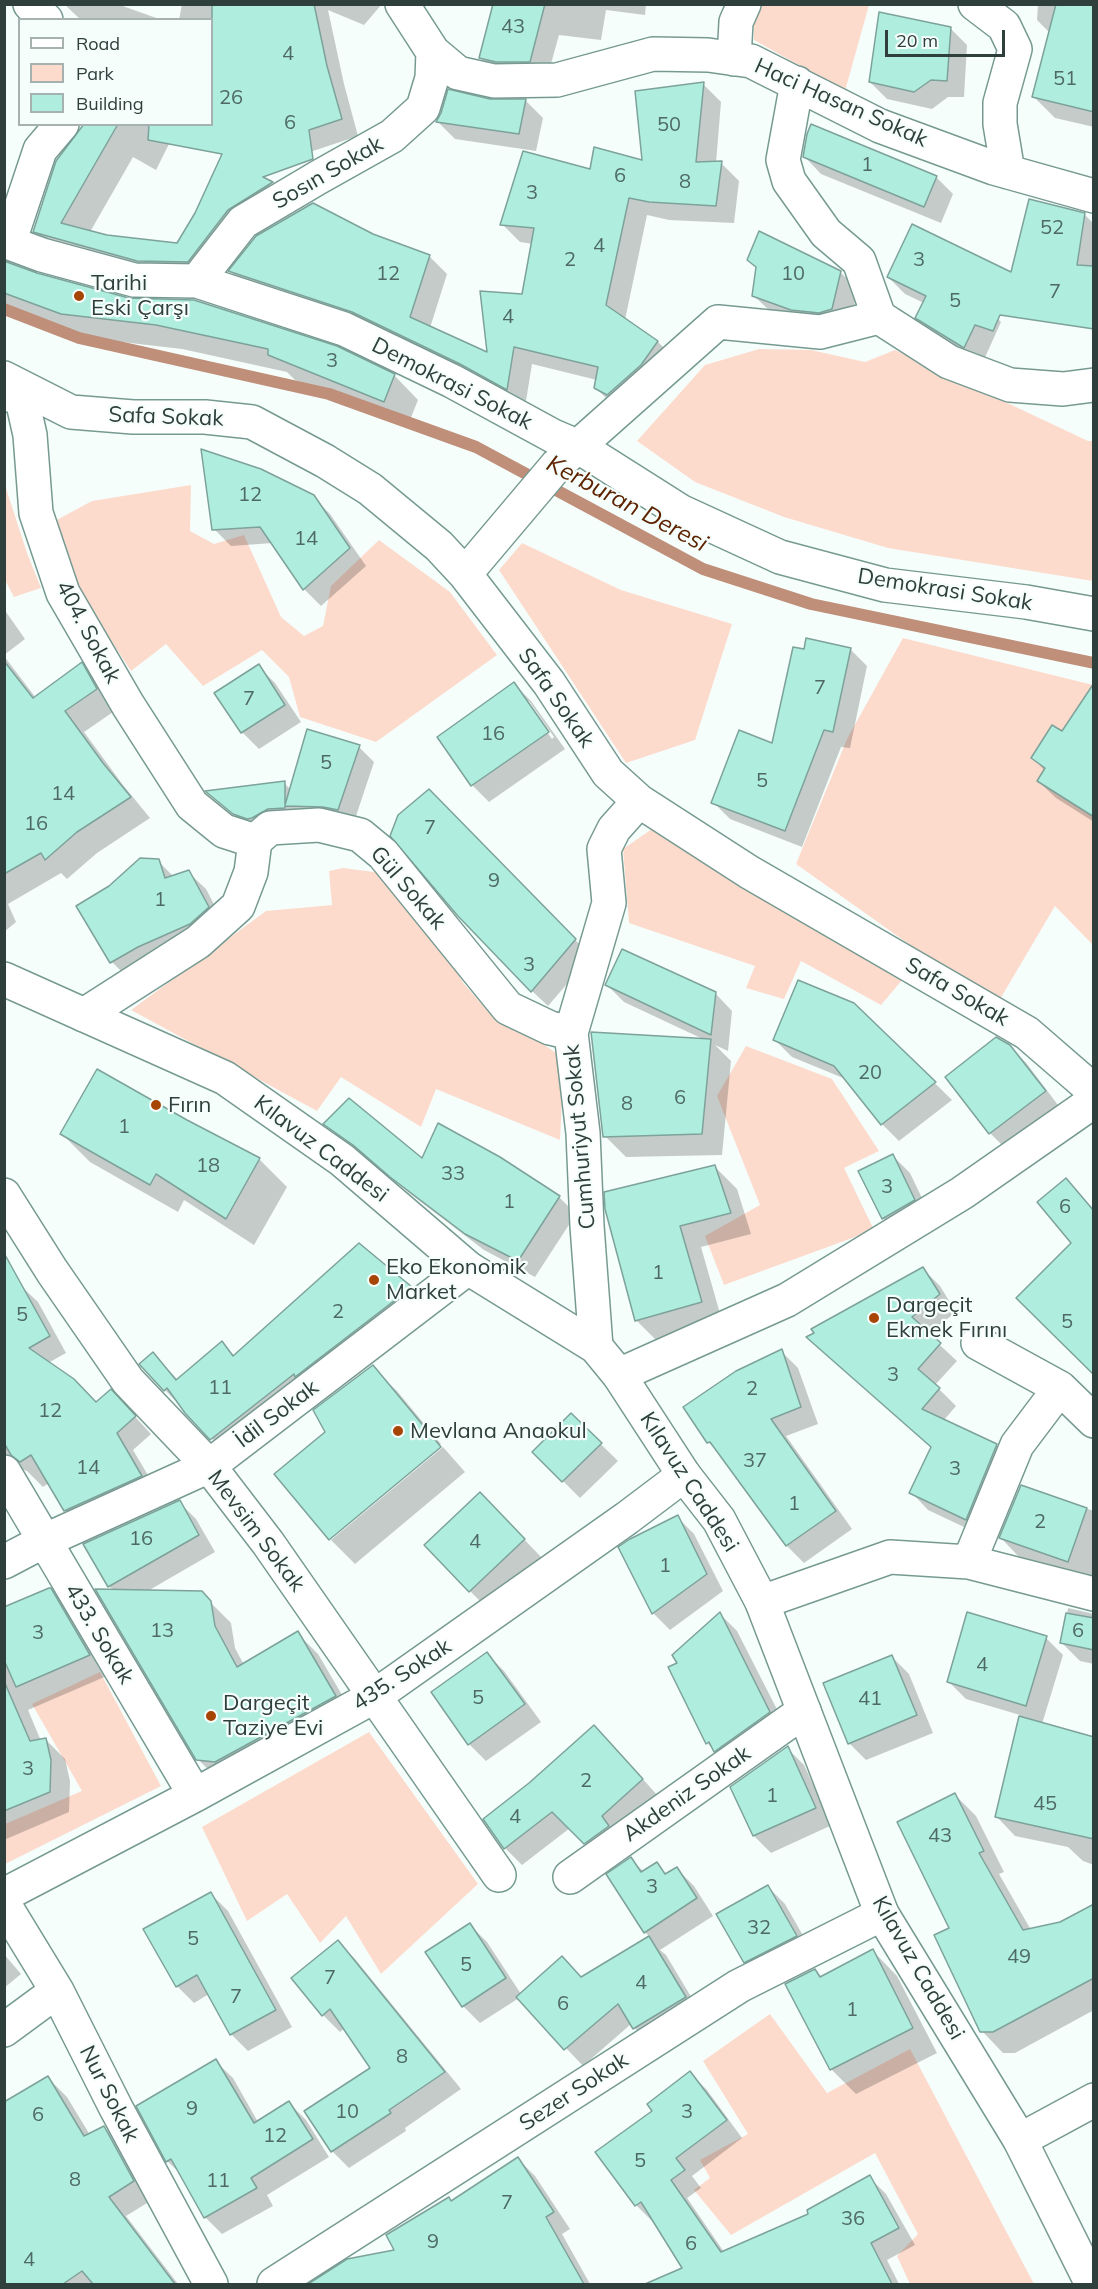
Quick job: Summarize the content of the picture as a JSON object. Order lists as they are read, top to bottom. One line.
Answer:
{"streets":{"street":["Haci Hasan Sokak","Sosın Sokak","Demokrasi Sokak","Safa Sokak","404. Sokak","Gül Sokak","Cumhuriyut Sokak","Kılavuz Caddesi","İdil Sokak","Mevsim Sokak","433. Sokak","435. Sokak","Akdeniz Sokak","Sezer Sokak","Nur Sokak"]},"crossings":[["Haci Hasan Sokak","Sosın Sokak"],["Sosın Sokak","Demokrasi Sokak"],["Safa Sokak","404. Sokak"],["Safa Sokak","Cumhuriyut Sokak"],["404. Sokak","Gül Sokak"],["Gül Sokak","Cumhuriyut Sokak"],["Cumhuriyut Sokak","Kılavuz Caddesi"],["Kılavuz Caddesi","İdil Sokak"],["Kılavuz Caddesi","435. Sokak"],["Kılavuz Caddesi","Akdeniz Sokak"],["Kılavuz Caddesi","Sezer Sokak"],["İdil Sokak","Mevsim Sokak"],["İdil Sokak","433. Sokak"],["Mevsim Sokak","435. Sokak"],["433. Sokak","435. Sokak"]],"water":["Kerburan Deresi"],"places":["Tarihi Eski Çarşı","Fırın","Eko Ekonomik Market","Dargeçit Ekmek Fırını","Mevlana Anaokul","Dargeçit Taziye Evi"],"house_numbers":["43","4","51","26","6","50","1","6","8","3","52","4","2","3","12","10","7","5","4","3","12","14","7","7","16","5","5","14","16","7","9","1","3","20","6","8","1","18","33","3","1","6","1","2","5","5","3","11","2","12","37","14","3","1","2","16","4","1","13","6","3","4","5","41","3","2","1","45","4","43","3","32","5","49","5","7","4","7","6","1","8","9","10","3","6","12","5","8","11","7","36","9","6","4"],"legend":["Road","Park","Building"],"scale_bar":"20 m"}
